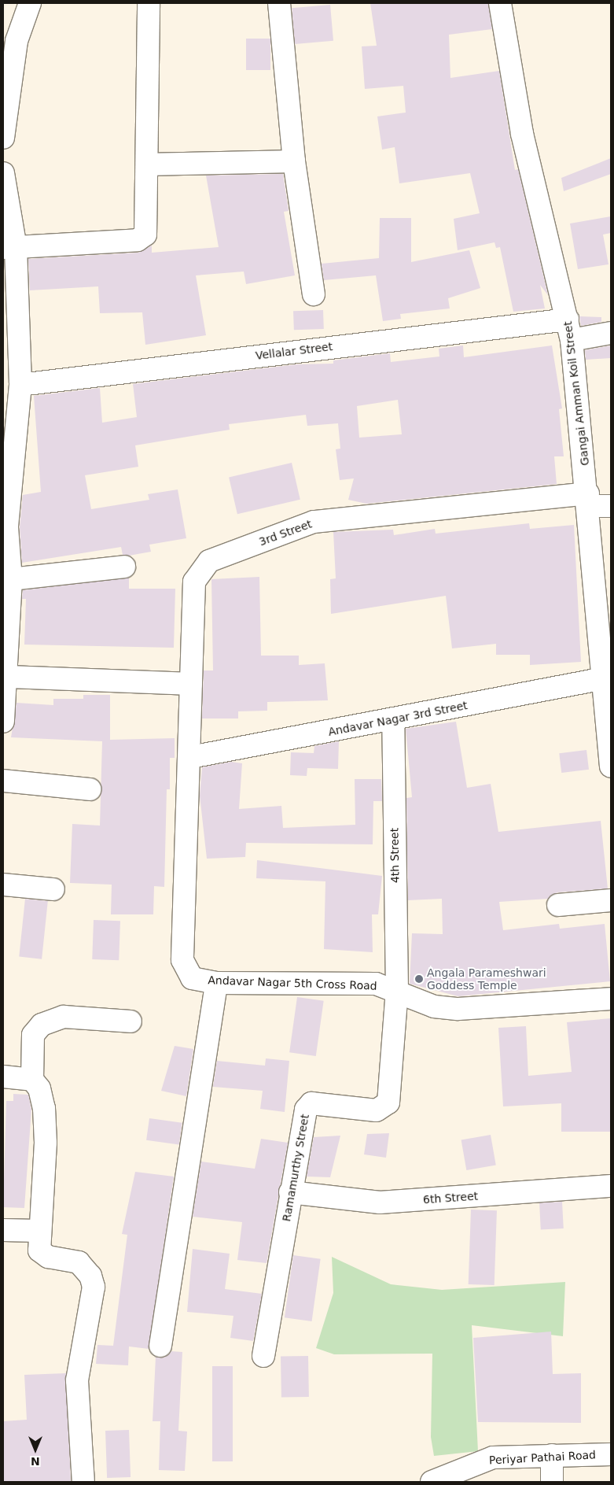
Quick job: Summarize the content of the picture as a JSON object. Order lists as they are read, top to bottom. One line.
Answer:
{"streets":{"street":["Vellalar Street","Gangai Amman Koil Street","3rd Street","Andavar Nagar 3rd Street","4th Street","Andavar Nagar 5th Cross Road","Ramamurthy Street","6th Street","Periyar Pathai Road"]},"crossings":[["Vellalar Street","Gangai Amman Koil Street"],["Gangai Amman Koil Street","3rd Street"],["Gangai Amman Koil Street","Andavar Nagar 3rd Street"],["3rd Street","Andavar Nagar 3rd Street"],["3rd Street","Andavar Nagar 5th Cross Road"],["Andavar Nagar 3rd Street","4th Street"],["4th Street","Andavar Nagar 5th Cross Road"],["4th Street","Ramamurthy Street"],["Andavar Nagar 5th Cross Road","Ramamurthy Street"],["Ramamurthy Street","6th Street"]],"places":["Angala Parameshwari Goddess Temple"],"north":"bottom"}
